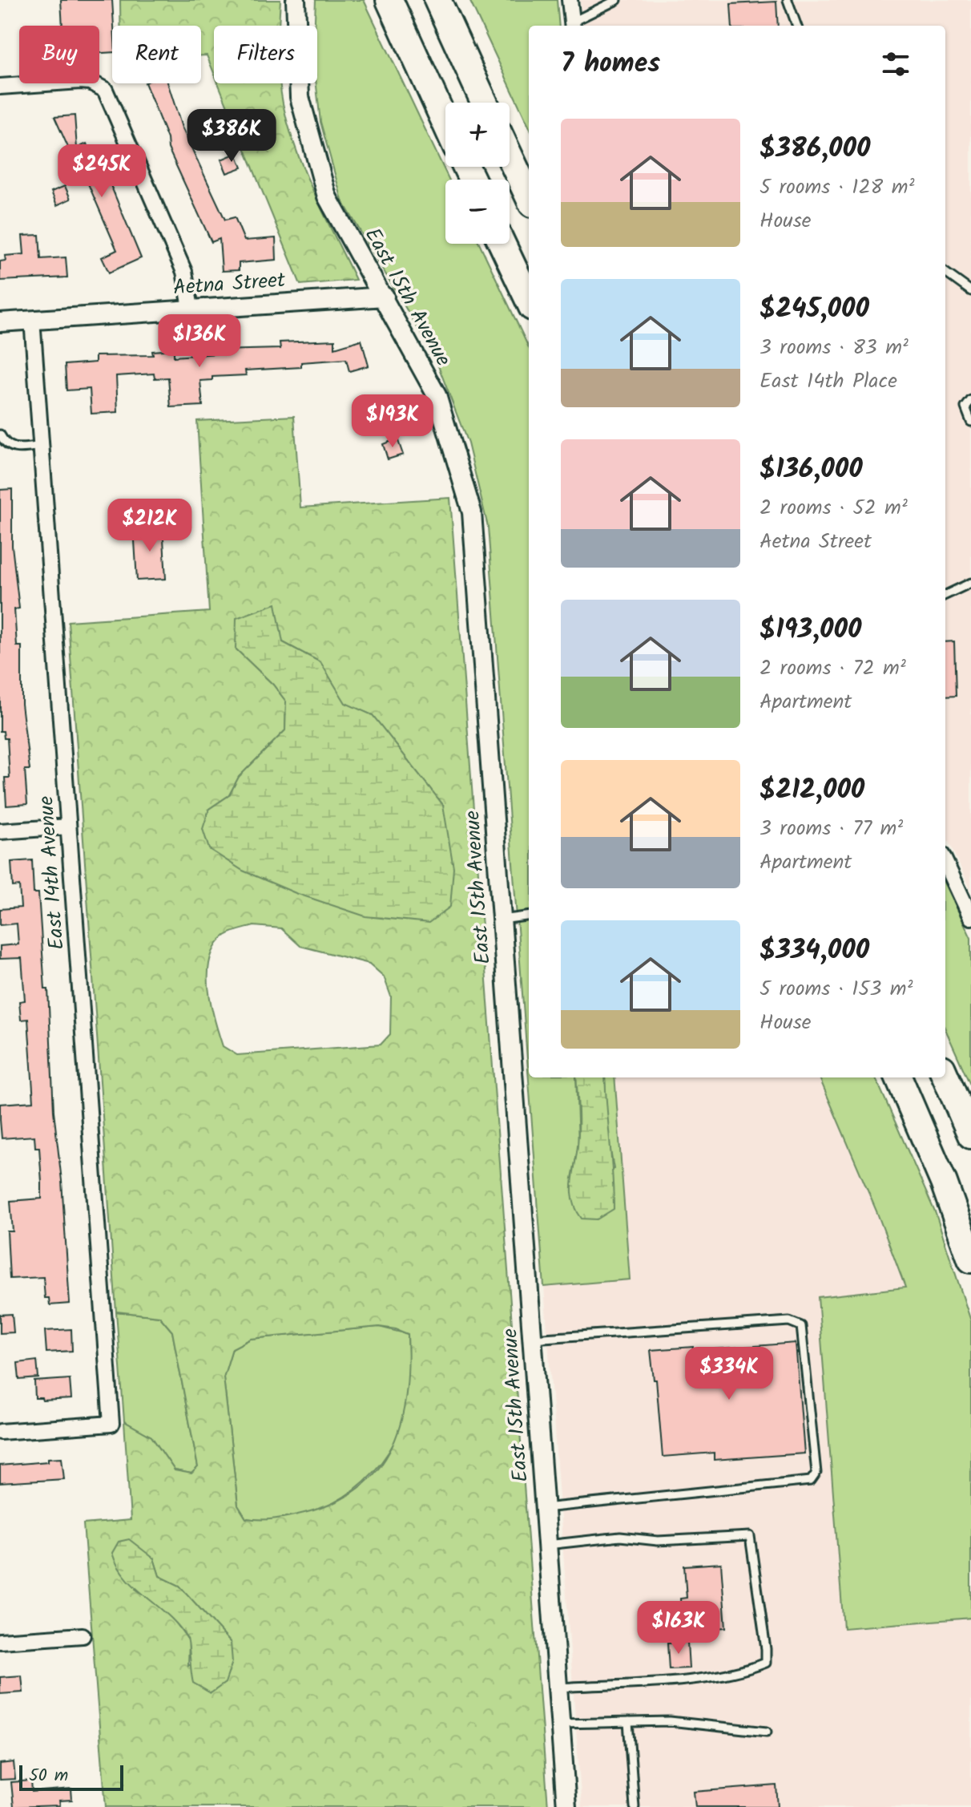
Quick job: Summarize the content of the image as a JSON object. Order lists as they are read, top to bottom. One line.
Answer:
{"streets":{"street":["Aetna Street","East 15th Avenue","East 14th Avenue"]},"crossings":[["Aetna Street","East 15th Avenue"],["Aetna Street","East 14th Avenue"]],"scale_bar":"50 m","page":{"chip":["Buy","Rent","Filters"],"heading":"7 homes","map_buttons":["+","−"],"list":[{"name":"$386,000","note":"5 rooms · 128 m² · House"},{"name":"$245,000","note":"3 rooms · 83 m² · East 14th Place"},{"name":"$136,000","note":"2 rooms · 52 m² · Aetna Street"},{"name":"$193,000","note":"2 rooms · 72 m² · Apartment"},{"name":"$212,000","note":"3 rooms · 77 m² · Apartment"},{"name":"$334,000","note":"5 rooms · 153 m² · House"}],"price":["$386K","$245K","$136K","$193K","$212K","$334K","$163K"],"scale":"50 m"}}
